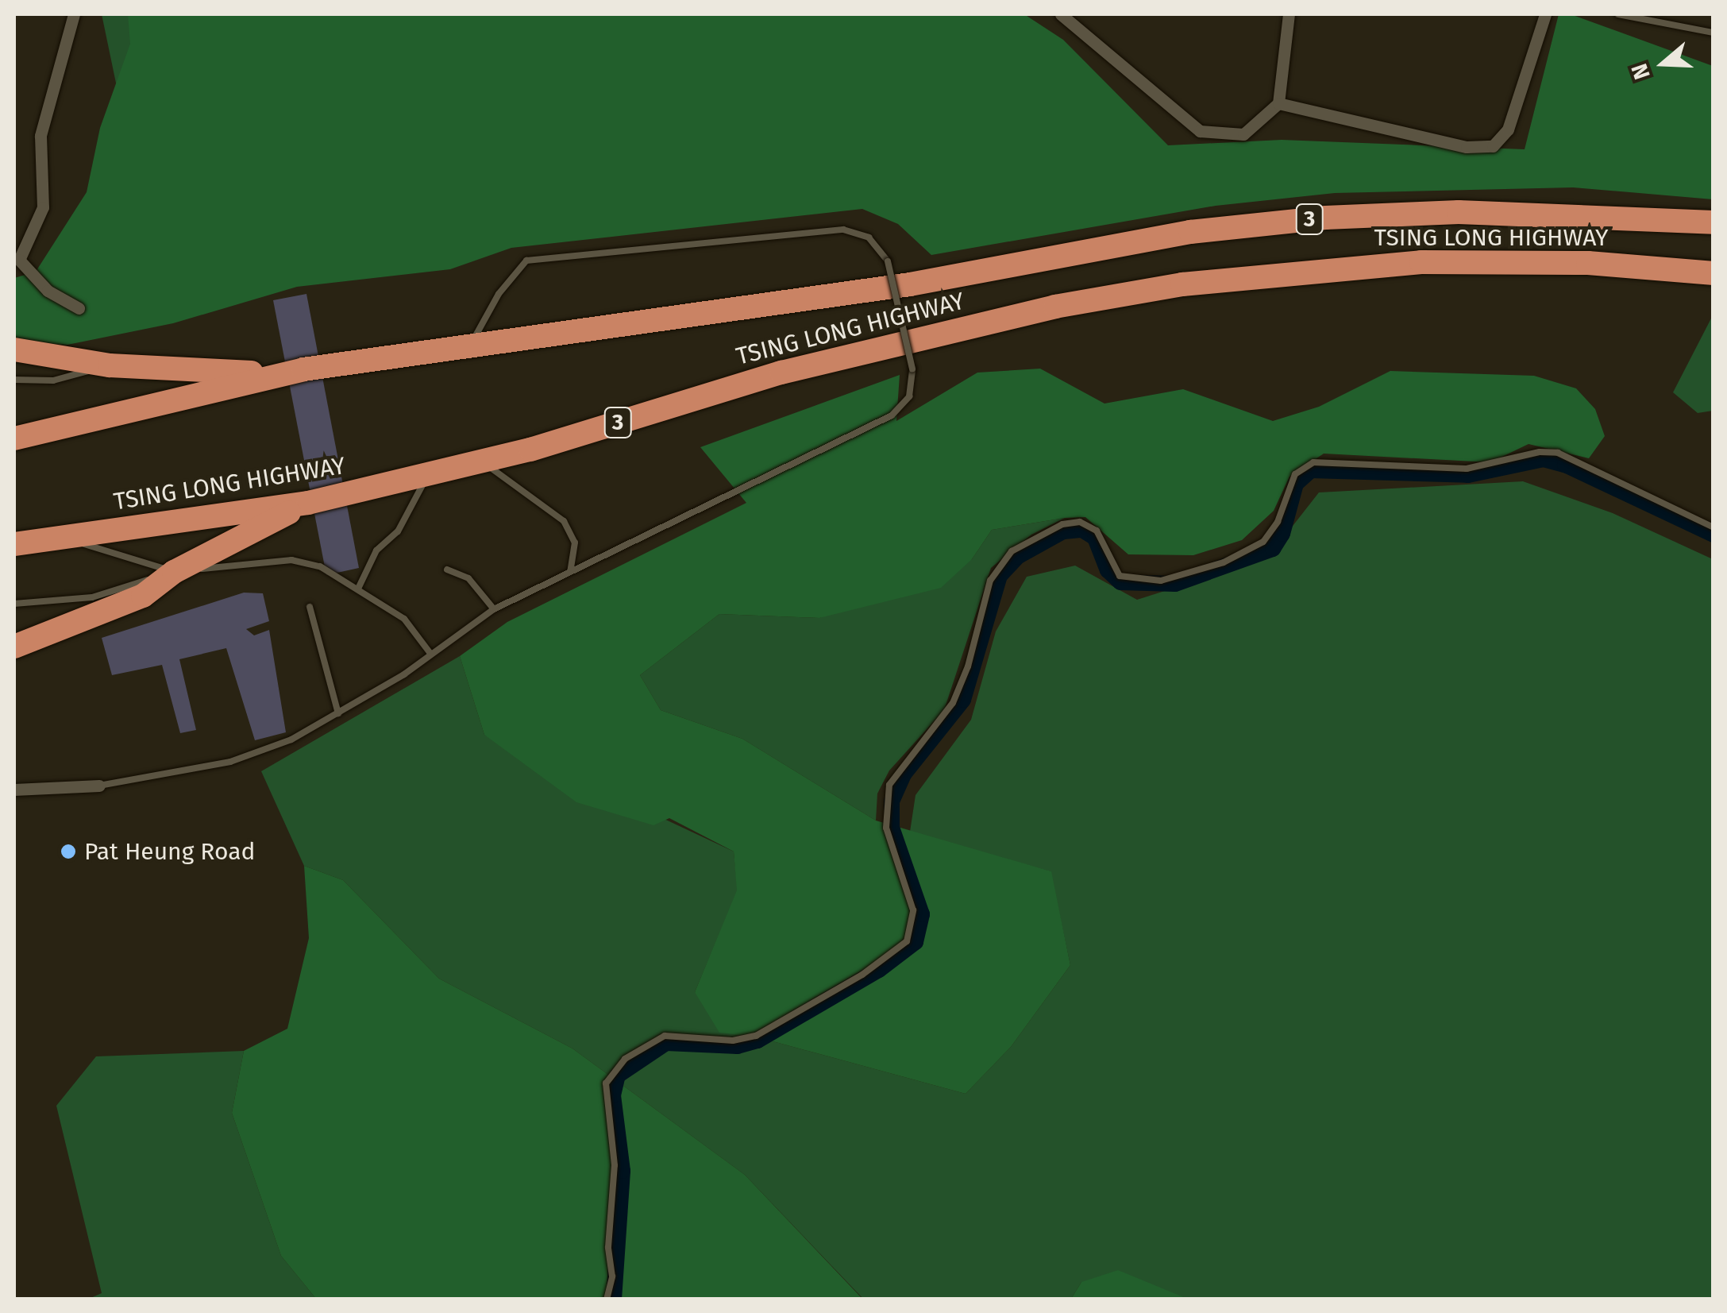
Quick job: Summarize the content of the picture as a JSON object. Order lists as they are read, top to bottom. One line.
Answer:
{"streets":{"highway":["3","TSING LONG HIGHWAY"]},"places":["Pat Heung Road"],"north":"left"}
